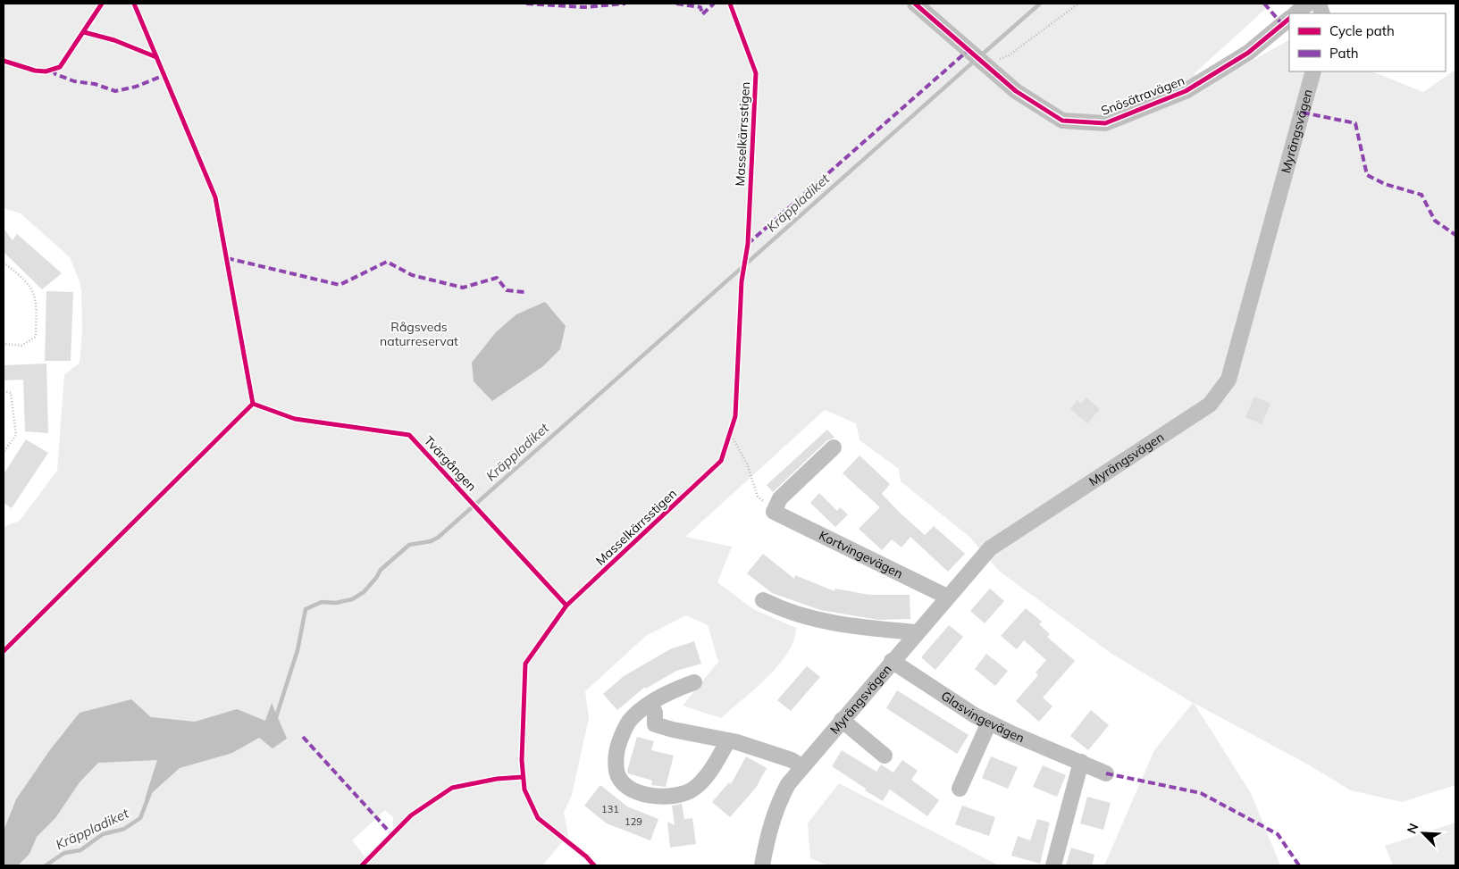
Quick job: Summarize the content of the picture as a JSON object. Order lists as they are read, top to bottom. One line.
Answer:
{"streets":{"street":["Snösätravägen","Myrängsvägen","Kortvingevägen","Glasvingevägen"],"cycle path":["Masselkärrsstigen","Tvärgången"]},"crossings":[["Myrängsvägen","Kortvingevägen"],["Myrängsvägen","Glasvingevägen"]],"water":["Kräppladiket"],"parks":["Rågsveds naturreservat"],"house_numbers":["131","129"],"legend":["Cycle path","Path"],"north":"top left"}
